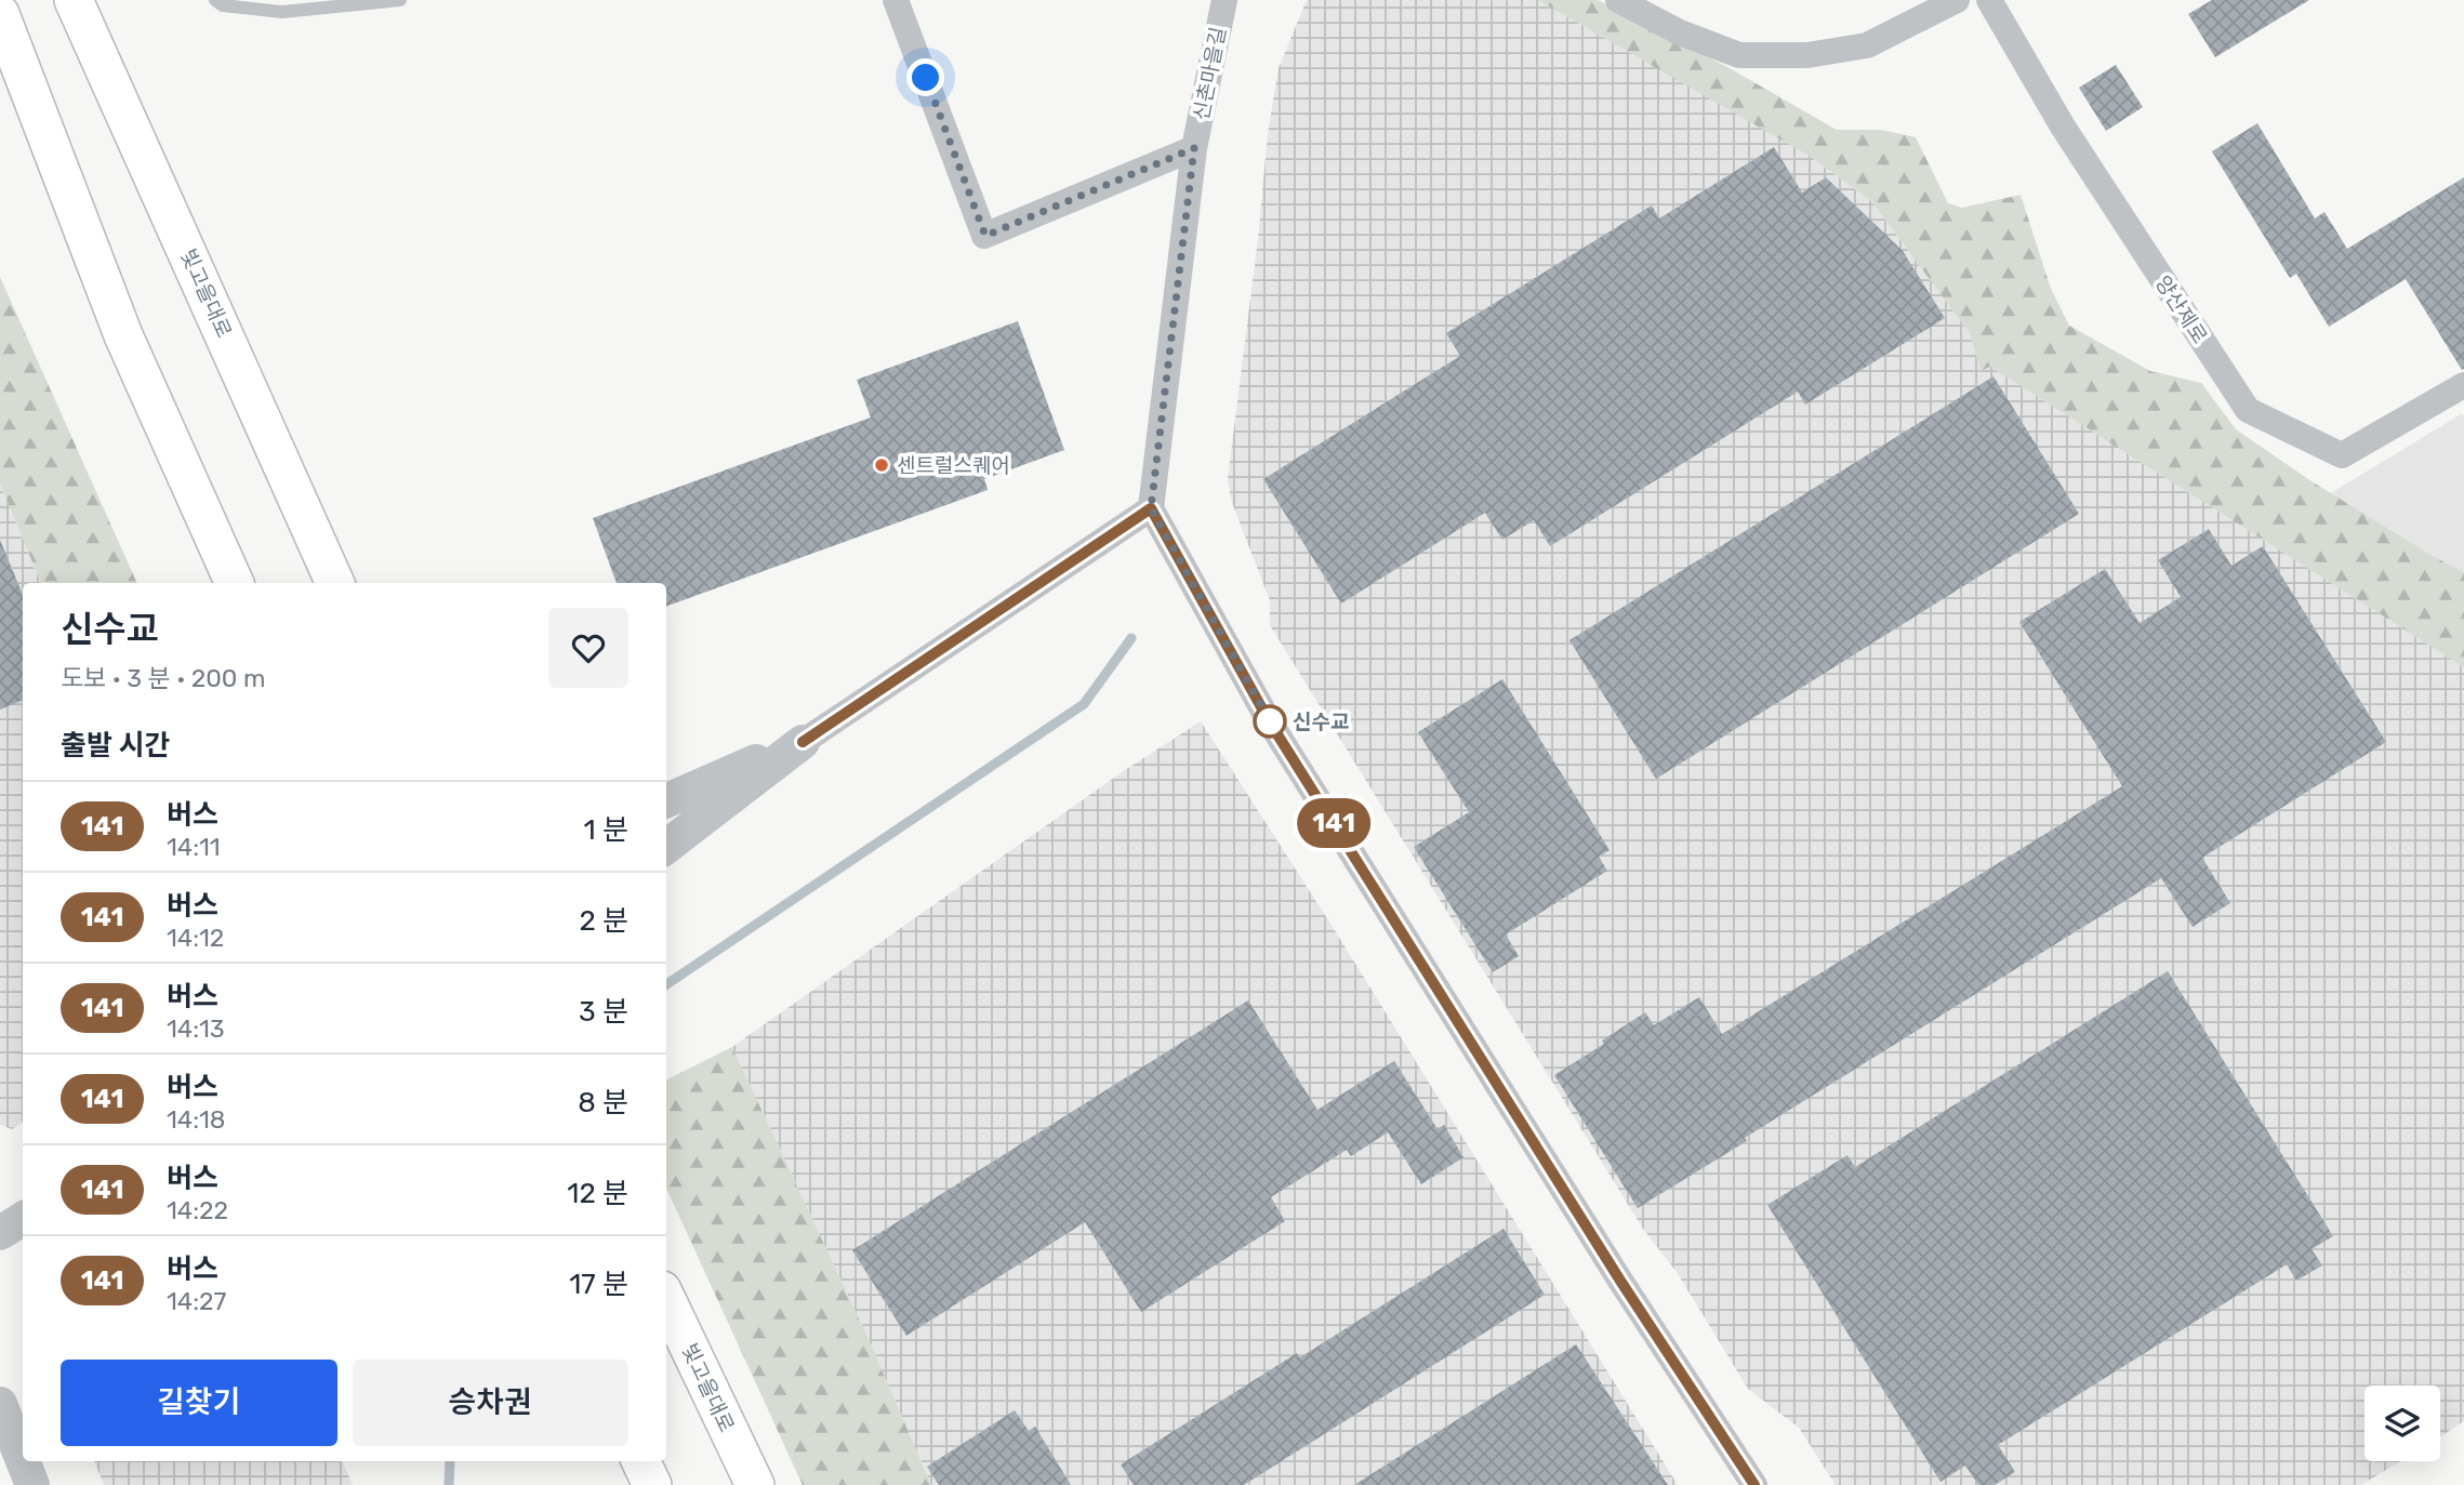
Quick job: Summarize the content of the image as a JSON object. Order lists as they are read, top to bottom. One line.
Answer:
{"streets":{"main road":["빛고을대로"],"street":["신촌마을길","양산제로"]},"places":["센트럴스퀘어","신수교"],"lines":["bus line 141"],"page":{"on_map":"141","heading":[["신수교","도보 · 3 분 · 200 m"],"출발 시간"],"list":[{"mark":"141","name":"버스","note":"14:11","value":"1 분"},{"mark":"141","name":"버스","note":"14:12","value":"2 분"},{"mark":"141","name":"버스","note":"14:13","value":"3 분"},{"mark":"141","name":"버스","note":"14:18","value":"8 분"},{"mark":"141","name":"버스","note":"14:22","value":"12 분"},{"mark":"141","name":"버스","note":"14:27","value":"17 분"}],"buttons":["길찾기","승차권"]}}
